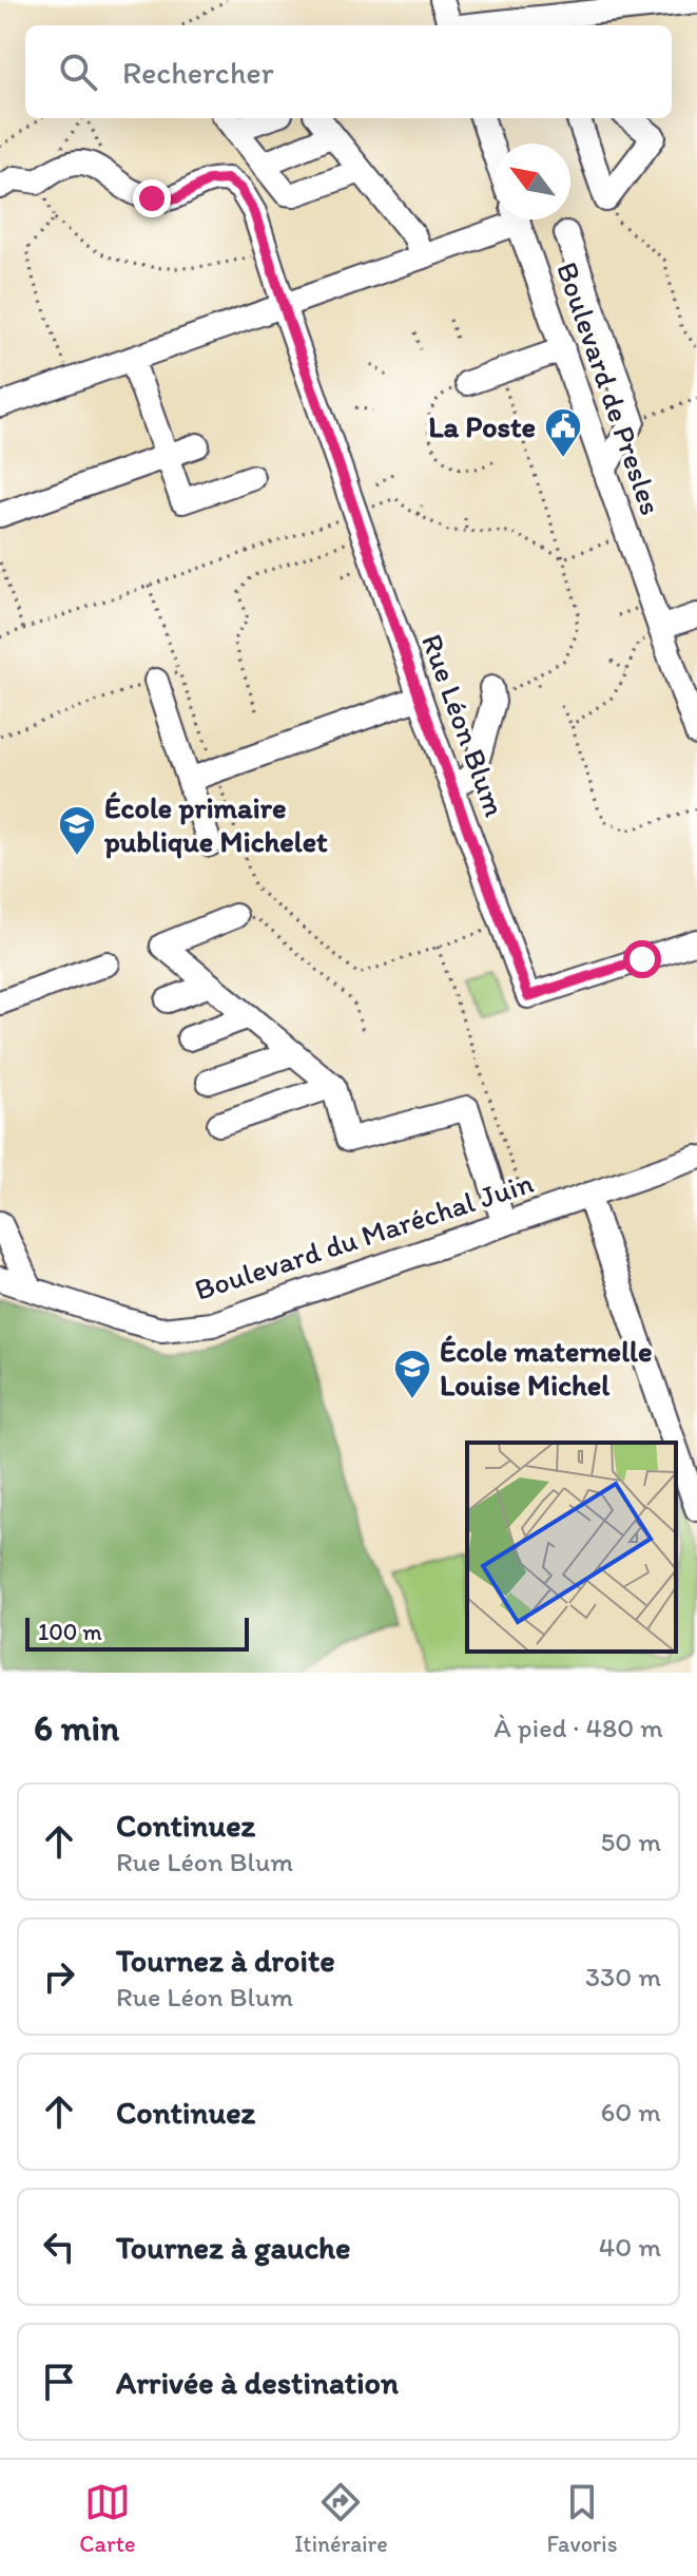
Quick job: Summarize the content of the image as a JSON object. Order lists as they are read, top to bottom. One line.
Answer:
{"streets":{"street":["Boulevard de Presles","Rue Léon Blum","Boulevard du Maréchal Juin"]},"places":{"public building":["La Poste"],"school or university":["École primaire publique Michelet","École maternelle Louise Michel"]},"scale_bar":"100 m","north":"top left","page":{"search":"Rechercher","scale":"100 m","heading":["6 min","À pied · 480 m"],"list":[["Continuez","Rue Léon Blum","50 m"],["Tournez à droite","Rue Léon Blum","330 m"],["Continuez","60 m"],["Tournez à gauche","40 m"],"Arrivée à destination"],"nav":["Carte","Itinéraire","Favoris"]}}
